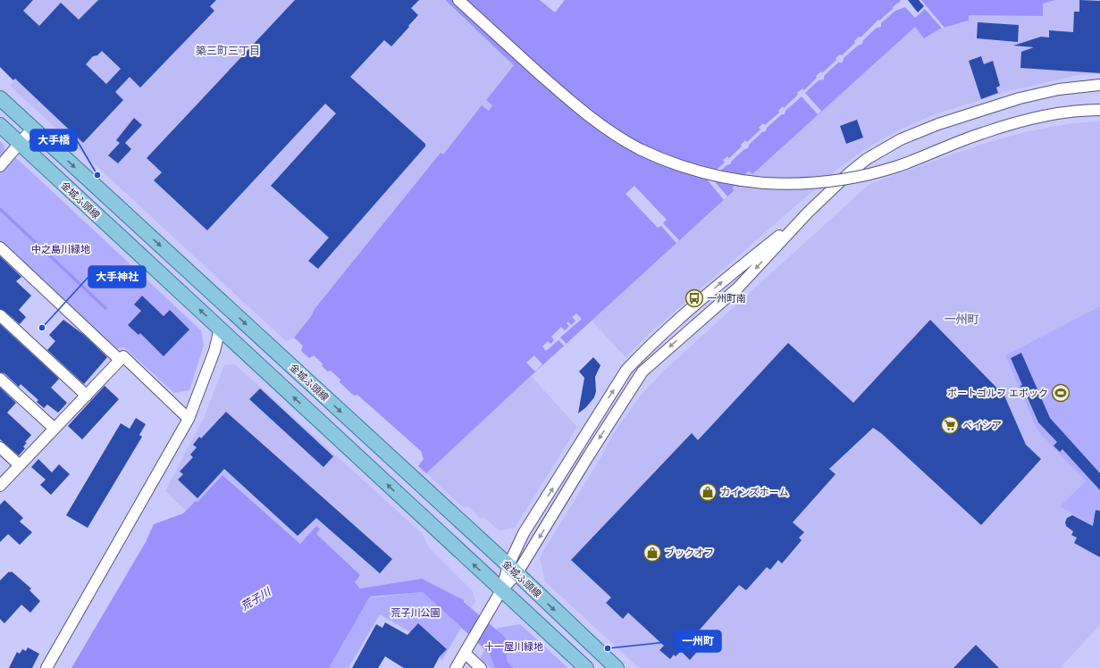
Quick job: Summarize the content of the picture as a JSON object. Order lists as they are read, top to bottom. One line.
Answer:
{"streets":{"main road":["金城ふ頭線"]},"districts":["築三町三丁目","一州町"],"water":["荒子川"],"parks":["中之島川緑地","荒子川公園","十一屋川緑地"],"places":{"other":["大手橋","大手神社","一州町"],"bus stop":["一州町南"],"sports":["ポートゴルフ エポック"],"supermarket":["ベイシア"],"shop":["カインズホーム","ブックオフ"]}}
